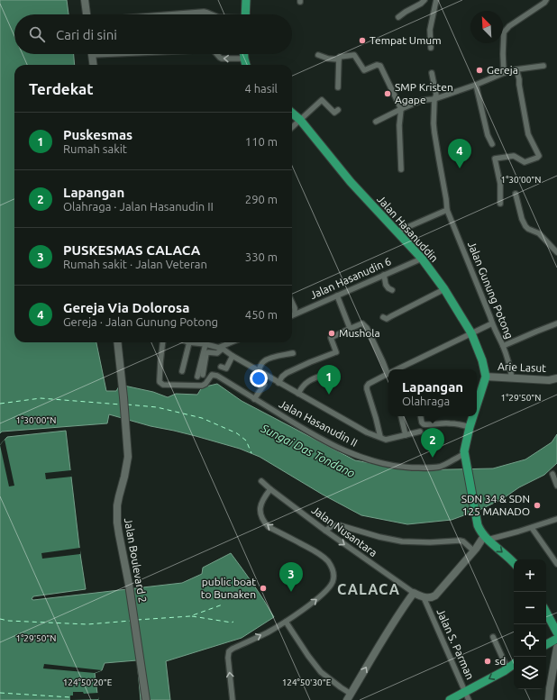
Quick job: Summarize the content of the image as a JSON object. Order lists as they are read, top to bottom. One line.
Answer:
{"streets":{"highway":["Jalan Hasanuddin"],"main road":["Arie Lasut","Jalan Boulevard 2"],"street":["Jalan Hasanudin 6","Jalan Gunung Potong","Jalan Hasanudin II","Jalan Nusantara","Jalan S. Parman"]},"crossings":[["Jalan Hasanuddin","Jalan Hasanudin 6"],["Jalan Hasanuddin","Arie Lasut"],["Jalan Gunung Potong","Arie Lasut"]],"one_way":["Jalan Nusantara"],"districts":["CALACA"],"water":["Sungai Das Tondano"],"places":["Tempat Umum","Gereja","SMP Kristen Agape","Mushola","SDN 34 & SDN 125 MANADO","public boat to Bunaken","sd"],"north":"top left","page":{"search":"Cari di sini","heading":["Terdekat","4 hasil"],"list":[{"mark":"1","name":"Puskesmas","note":"Rumah sakit","value":"110 m"},{"mark":"2","name":"Lapangan","note":"Olahraga · Jalan Hasanudin II","value":"290 m"},{"mark":"3","name":"PUSKESMAS CALACA","note":"Rumah sakit · Jalan Veteran","value":"330 m"},{"mark":"4","name":"Gereja Via Dolorosa","note":"Gereja · Jalan Gunung Potong","value":"450 m"}],"pins":["4","1","2","3"],"popup":["Lapangan","Olahraga"],"map_buttons":["+","−"]},"coordinates":["1°30'00\"N","1°29'50\"N","124°50'20\"E","124°50'30\"E"]}
